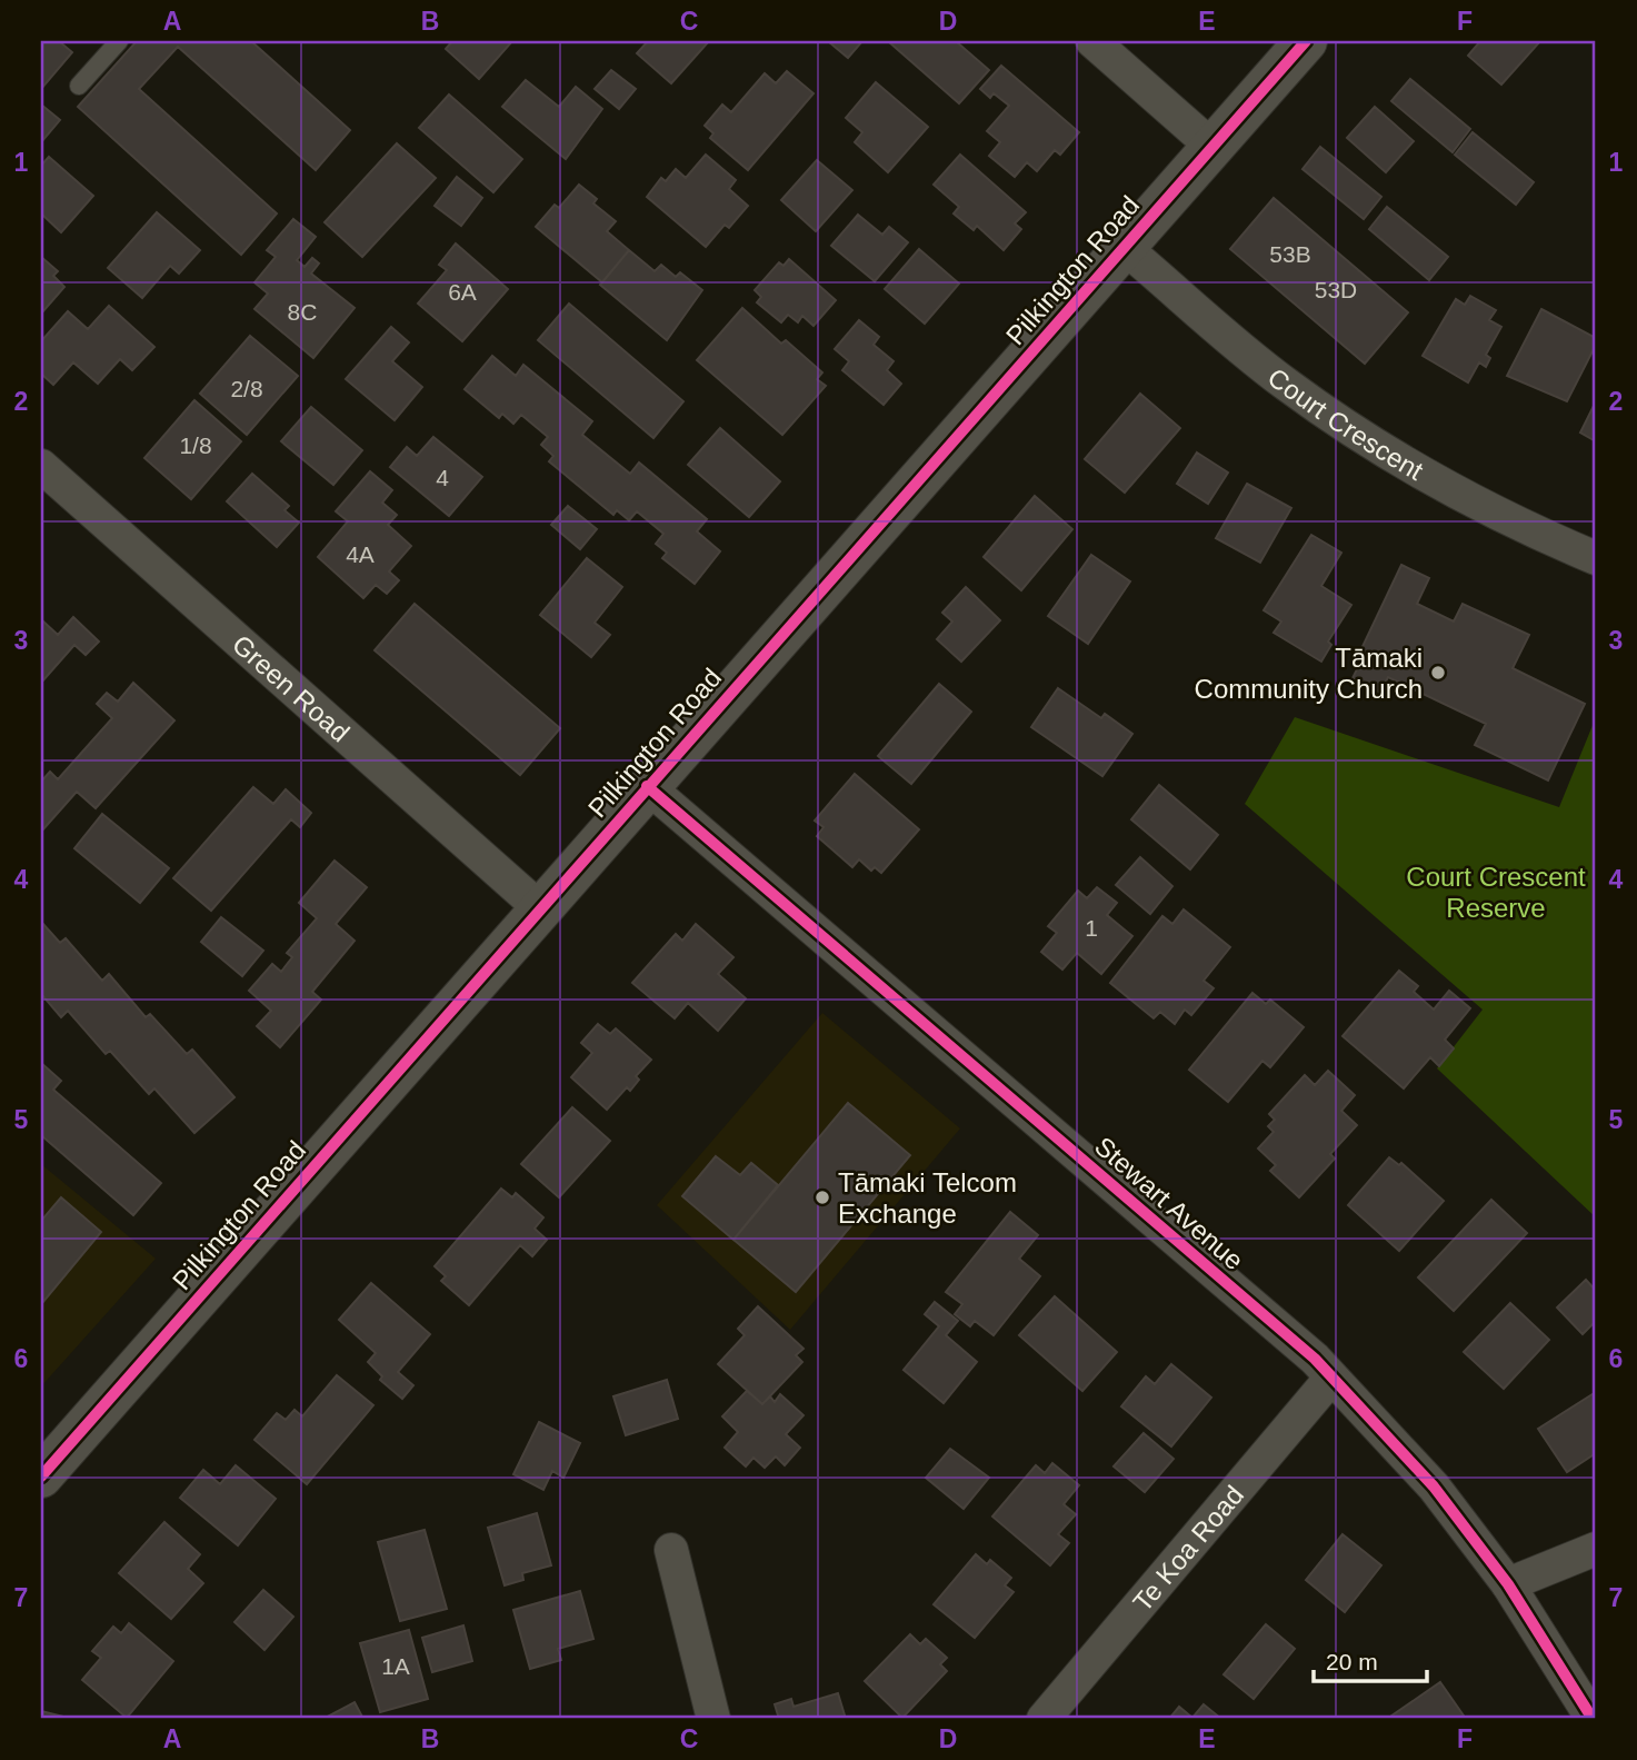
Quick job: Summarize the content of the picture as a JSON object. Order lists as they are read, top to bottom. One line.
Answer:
{"streets":{"street":["Pilkington Road","Court Crescent","Green Road","Stewart Avenue","Te Koa Road"]},"crossings":[["Pilkington Road","Court Crescent"],["Pilkington Road","Green Road"],["Pilkington Road","Stewart Avenue"],["Stewart Avenue","Te Koa Road"]],"parks":["Court Crescent Reserve"],"places":["Tāmaki Community Church","Tāmaki Telcom Exchange"],"house_numbers":["53B","53D","6A","8C","2/8","1/8","4","4A","1","1A"],"scale_bar":"20 m","grid":{"columns":["A","B","C","D","E","F"],"rows":["1","2","3","4","5","6","7"]}}
